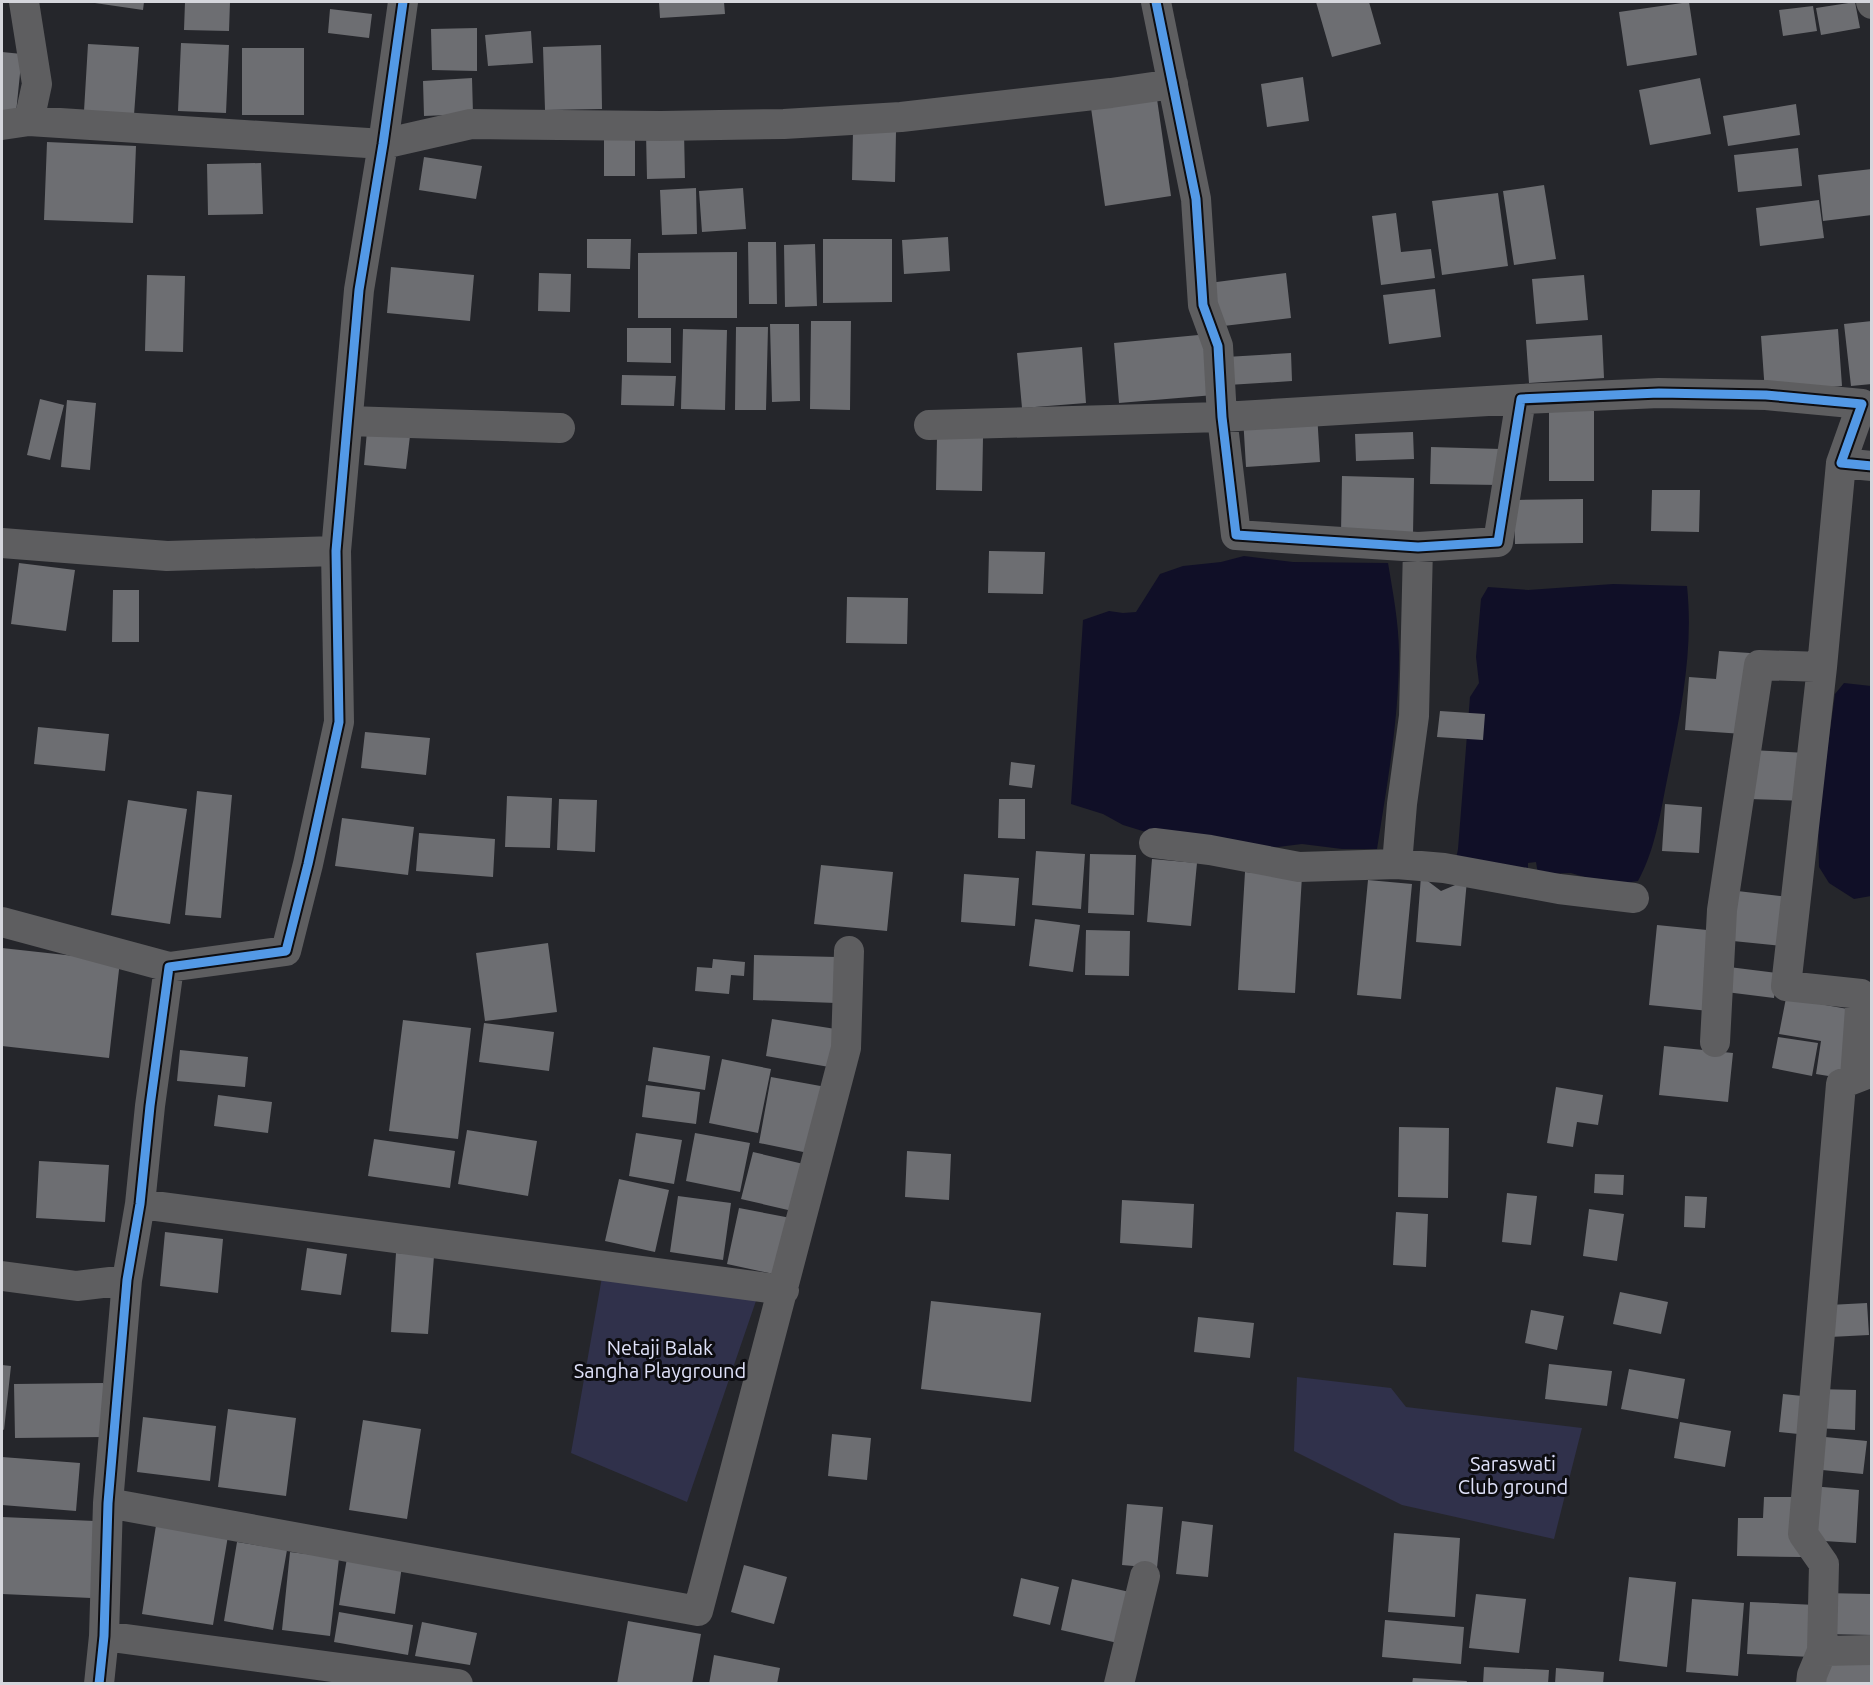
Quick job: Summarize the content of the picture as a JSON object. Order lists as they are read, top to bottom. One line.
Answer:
{"parks":["Netaji Balak Sangha Playground","Saraswati Club ground"]}
